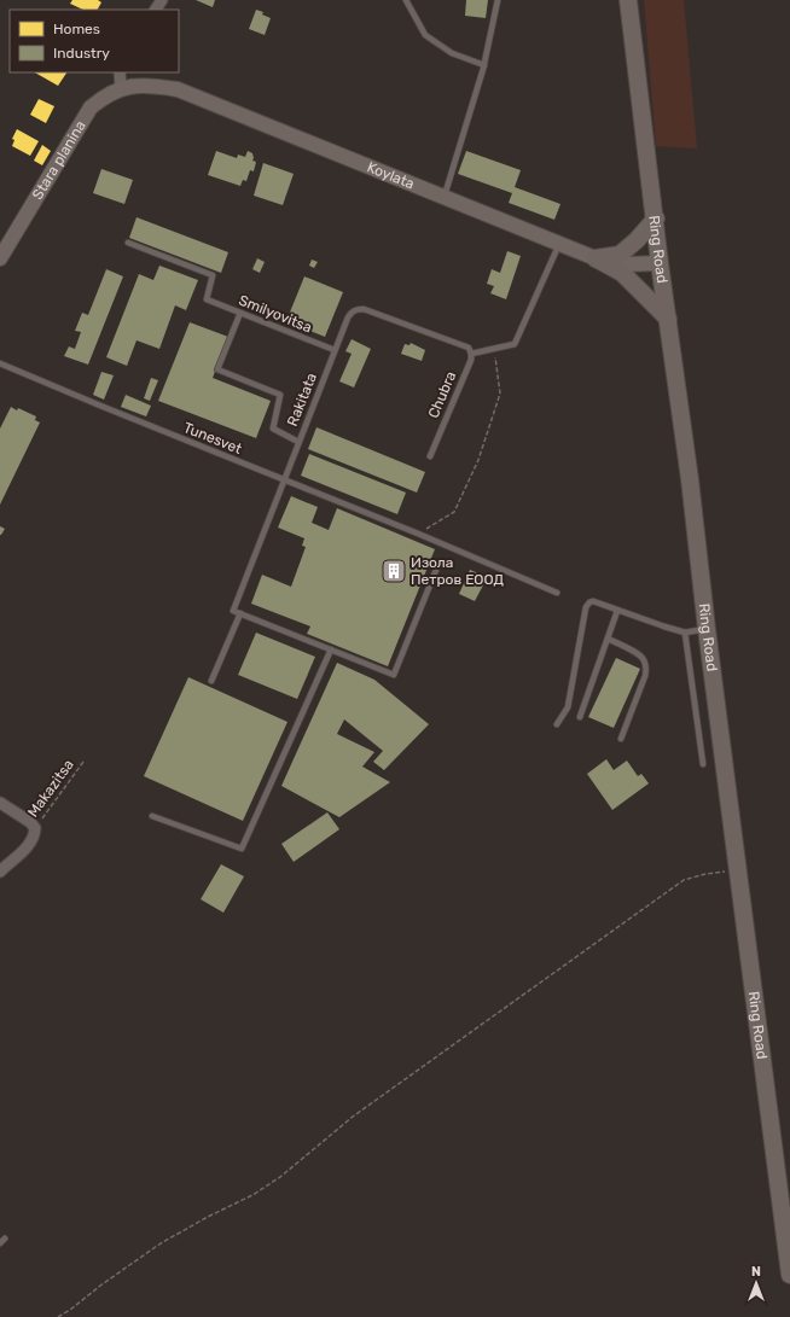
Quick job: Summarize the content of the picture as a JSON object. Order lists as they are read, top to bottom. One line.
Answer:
{"streets":{"main road":["Ring Road"],"street":["Stara planina","Koylata"],"lane":["Smilyovitsa","Chubra","Rakitata","Tunesvet"],"path":["Makazitsa"]},"crossings":[["Stara planina","Koylata"],["Koylata","Ring Road"],["Smilyovitsa","Rakitata"],["Chubra","Rakitata"],["Rakitata","Tunesvet"]],"places":{"building":["Изола Петров ЕООД"]},"legend":["Homes","Industry"],"north":"top"}
